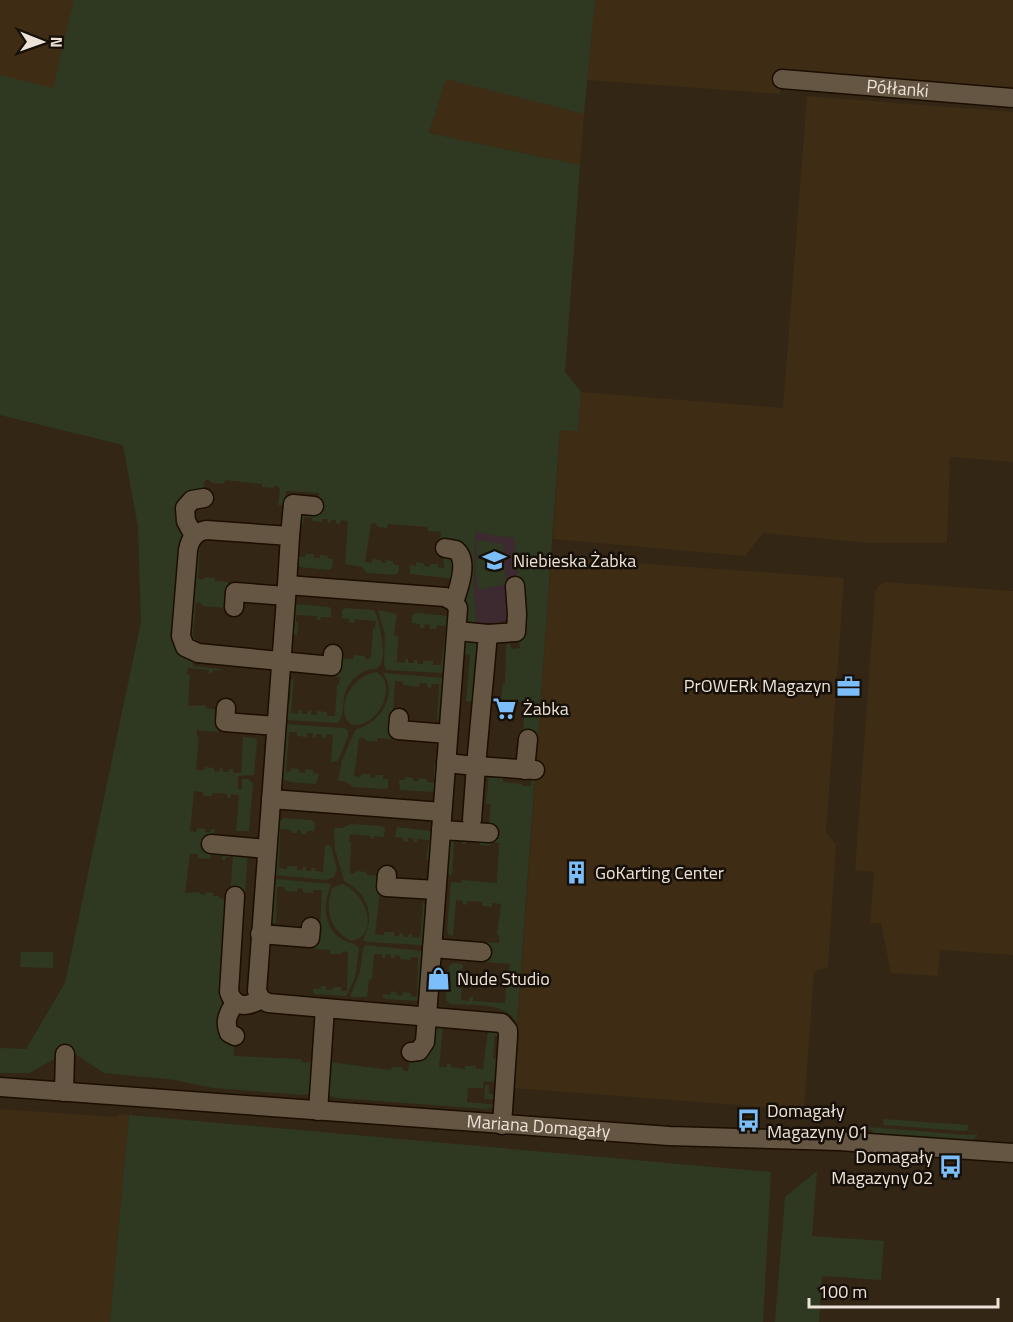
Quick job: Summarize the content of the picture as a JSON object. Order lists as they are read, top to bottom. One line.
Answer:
{"streets":{"street":["Półłanki","Mariana Domagały"]},"places":{"school or university":["Niebieska Żabka"],"office":["PrOWERk Magazyn"],"supermarket":["Żabka"],"building":["GoKarting Center"],"shop":["Nude Studio"],"bus stop":["Domagały Magazyny 01","Domagały Magazyny 02"]},"scale_bar":"100 m","north":"right"}
